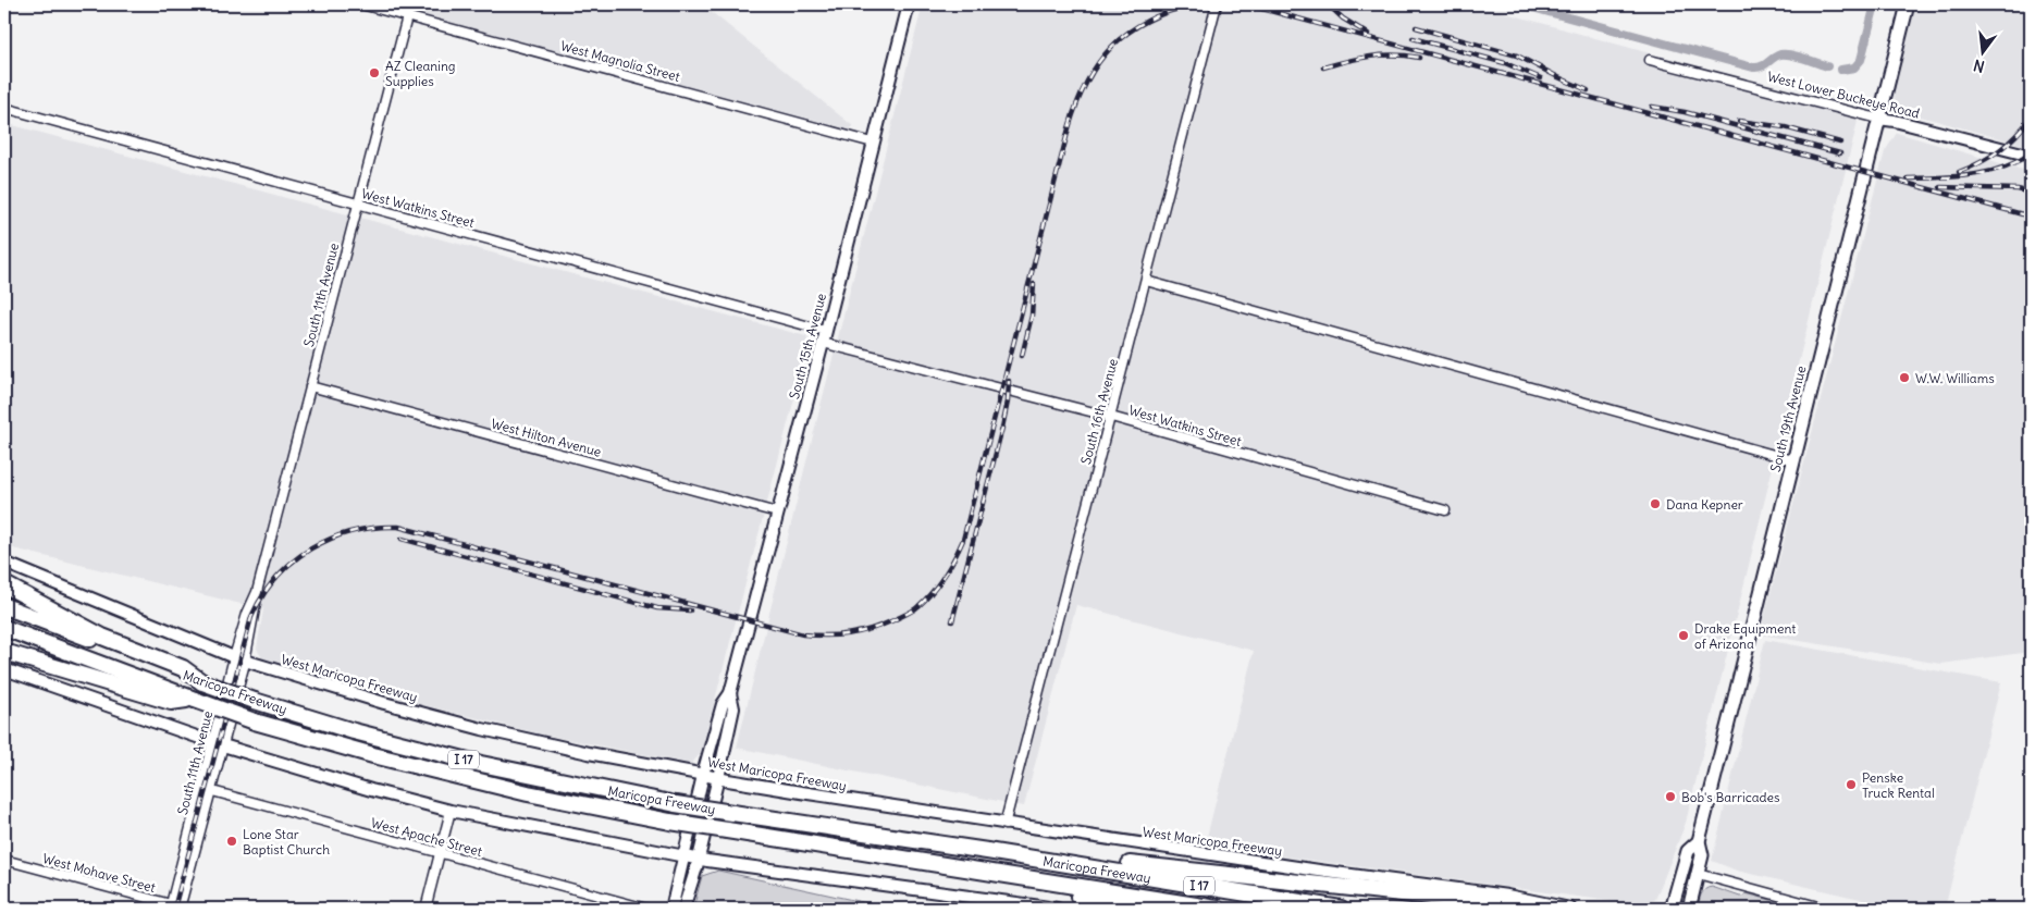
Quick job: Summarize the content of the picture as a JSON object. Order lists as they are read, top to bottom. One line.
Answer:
{"streets":{"highway":["Maricopa Freeway","I 17"],"main road":["West Lower Buckeye Road","South 15th Avenue","South 19th Avenue","West Maricopa Freeway"],"street":["West Magnolia Street","West Watkins Street","South 11th Avenue","South 16th Avenue","West Hilton Avenue","West Apache Street","West Mohave Street"]},"crossings":[["West Magnolia Street","South 11th Avenue"],["West Magnolia Street","South 15th Avenue"],["West Lower Buckeye Road","South 19th Avenue"],["West Watkins Street","South 11th Avenue"],["West Watkins Street","South 15th Avenue"],["West Watkins Street","South 16th Avenue"],["South 11th Avenue","West Hilton Avenue"],["South 11th Avenue","West Maricopa Freeway"],["South 11th Avenue","West Apache Street"],["South 11th Avenue","West Mohave Street"],["South 15th Avenue","West Hilton Avenue"],["South 15th Avenue","West Maricopa Freeway"],["South 16th Avenue","West Maricopa Freeway"]],"places":["AZ Cleaning Supplies","W.W. Williams","Dana Kepner","Drake Equipment of Arizona","Penske Truck Rental","Bob's Barricades","Lone Star Baptist Church"],"north":"bottom"}
